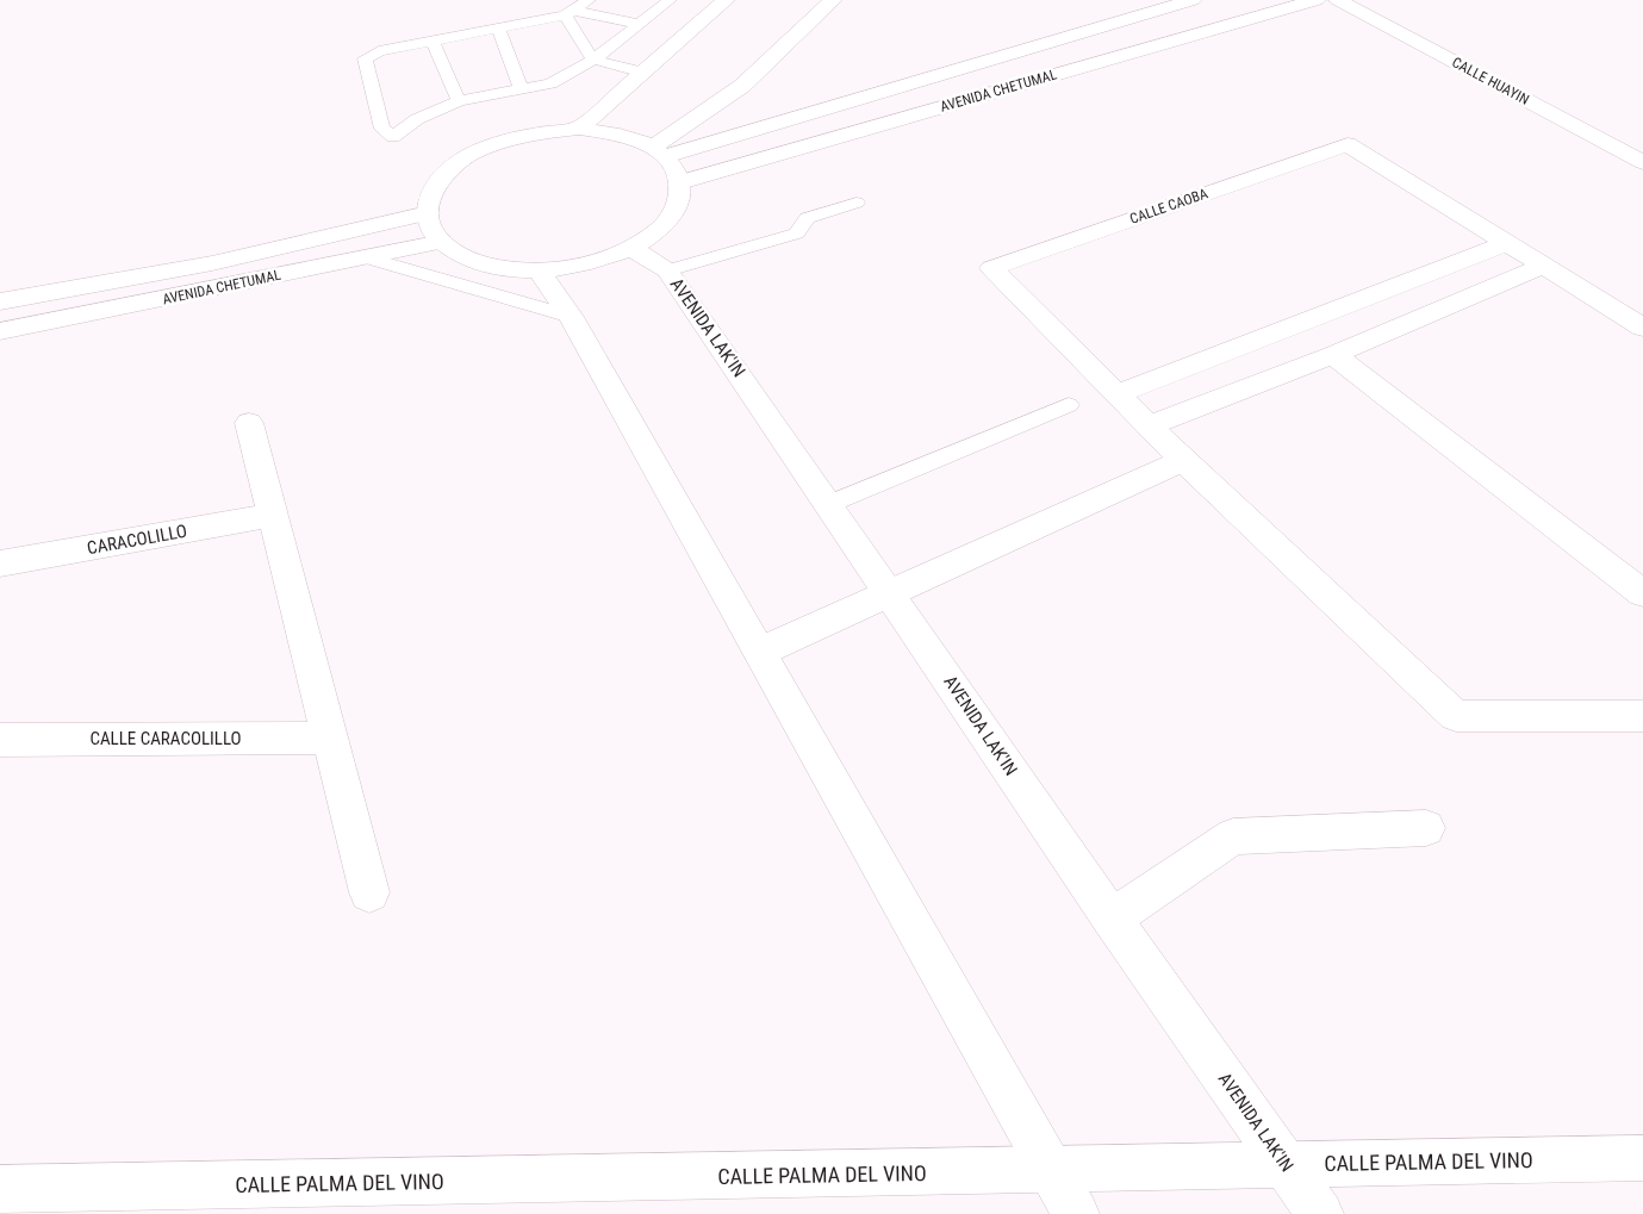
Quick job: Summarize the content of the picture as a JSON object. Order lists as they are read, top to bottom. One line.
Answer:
{"streets":{"street":["CALLE HUAYIN","AVENIDA CHETUMAL","CALLE CAOBA","AVENIDA LAK'IN","CARACOLILLO","CALLE CARACOLILLO","CALLE PALMA DEL VINO"]},"crossings":[["AVENIDA CHETUMAL","AVENIDA LAK'IN"],["AVENIDA LAK'IN","CALLE PALMA DEL VINO"]]}
